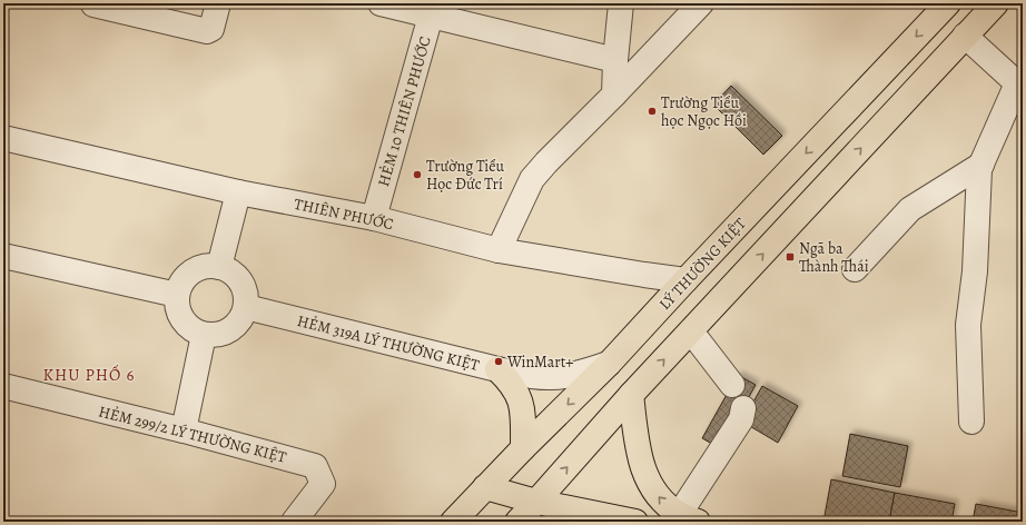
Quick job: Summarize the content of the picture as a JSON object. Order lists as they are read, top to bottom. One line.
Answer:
{"streets":{"main road":["LÝ THƯỜNG KIỆT"],"street":["HẺM 10 THIÊN PHƯỚC","THIÊN PHƯỚC","HẺM 319A LÝ THƯỜNG KIỆT","HẺM 299/2 LÝ THƯỜNG KIỆT"]},"crossings":[["HẺM 10 THIÊN PHƯỚC","THIÊN PHƯỚC"],["THIÊN PHƯỚC","LÝ THƯỜNG KIỆT"],["LÝ THƯỜNG KIỆT","HẺM 319A LÝ THƯỜNG KIỆT"]],"districts":["KHU PHỐ 6"],"places":{"other":["Trường Tiểu học Ngọc Hồi","Trường Tiểu Học Đức Trí","WinMart+"],"transit":["Ngã ba Thành Thái"]}}
